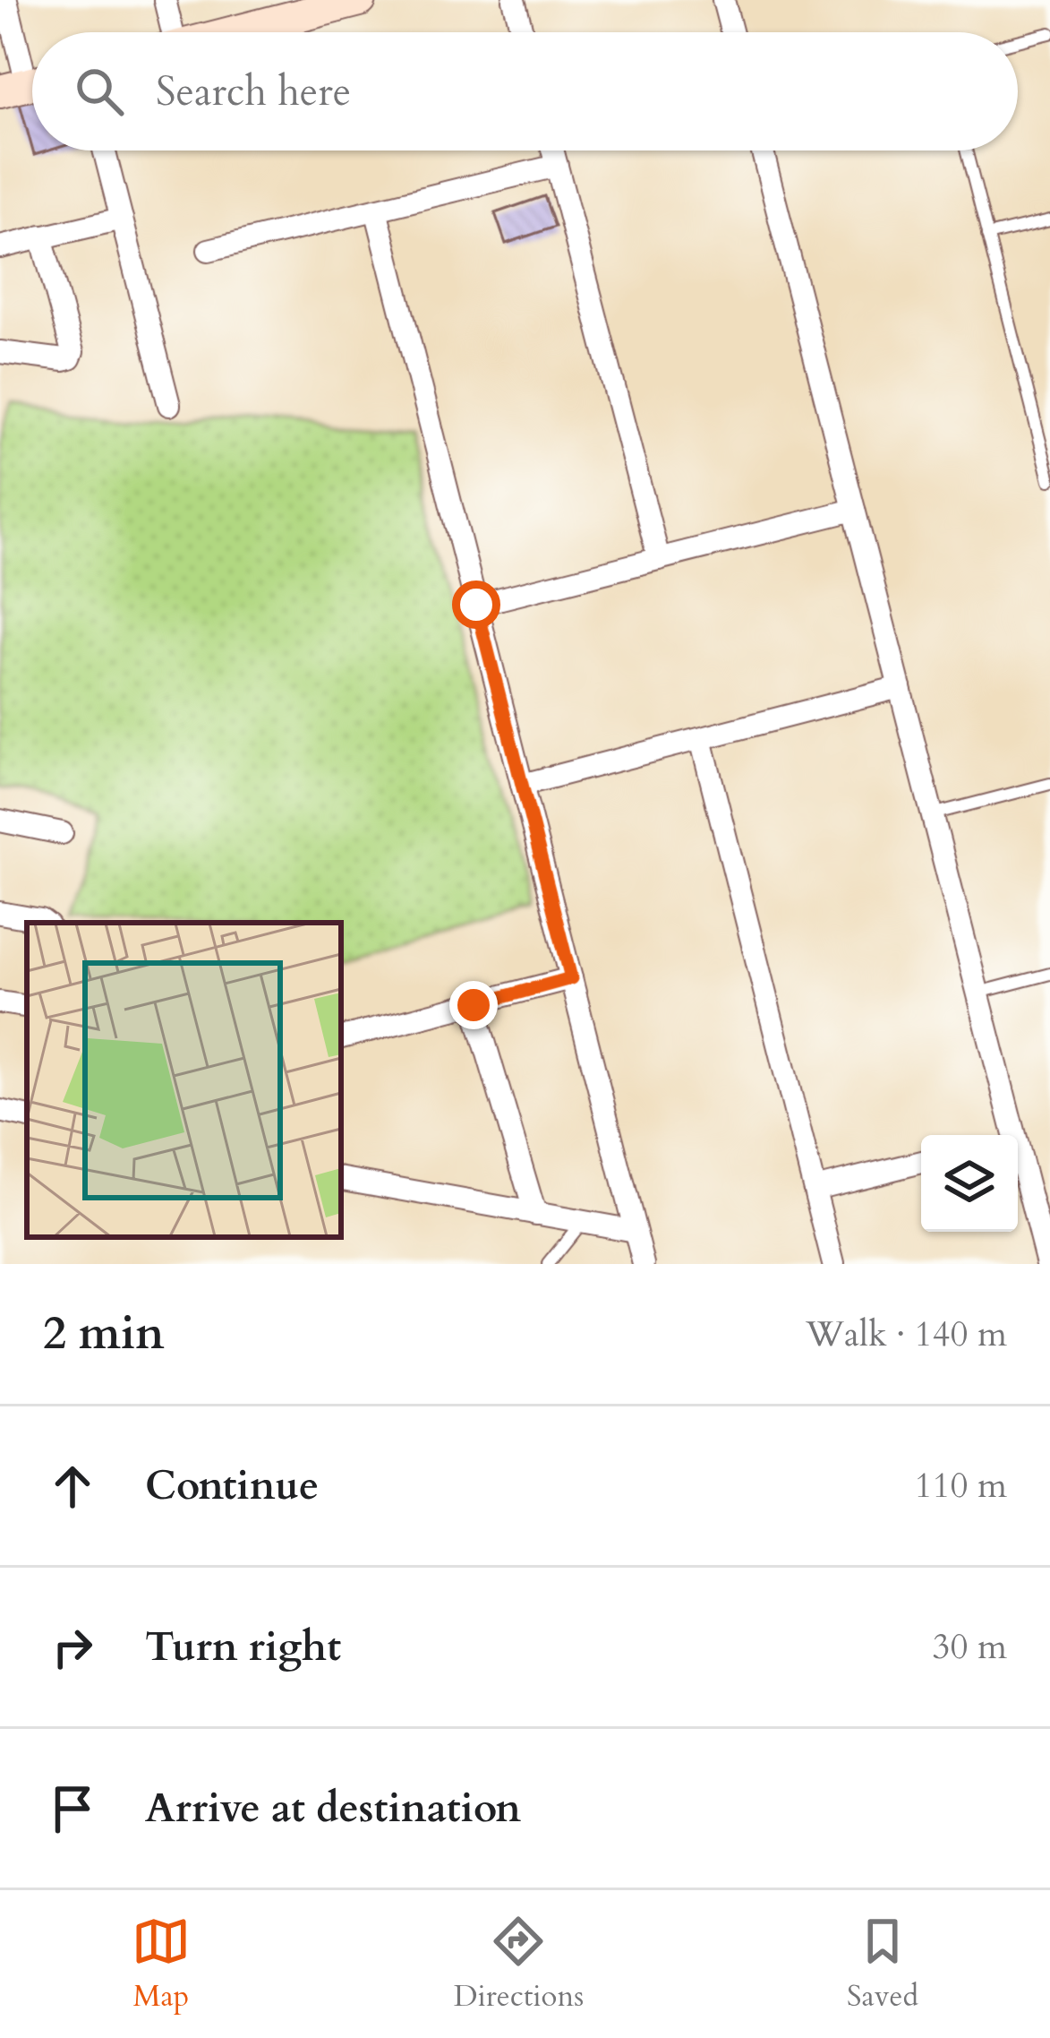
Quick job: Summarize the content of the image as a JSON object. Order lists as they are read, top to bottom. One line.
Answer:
{"page":{"search":"Search here","heading":["2 min","Walk · 140 m"],"list":[["Continue","110 m"],["Turn right","30 m"],"Arrive at destination"],"nav":["Map","Directions","Saved"]}}
